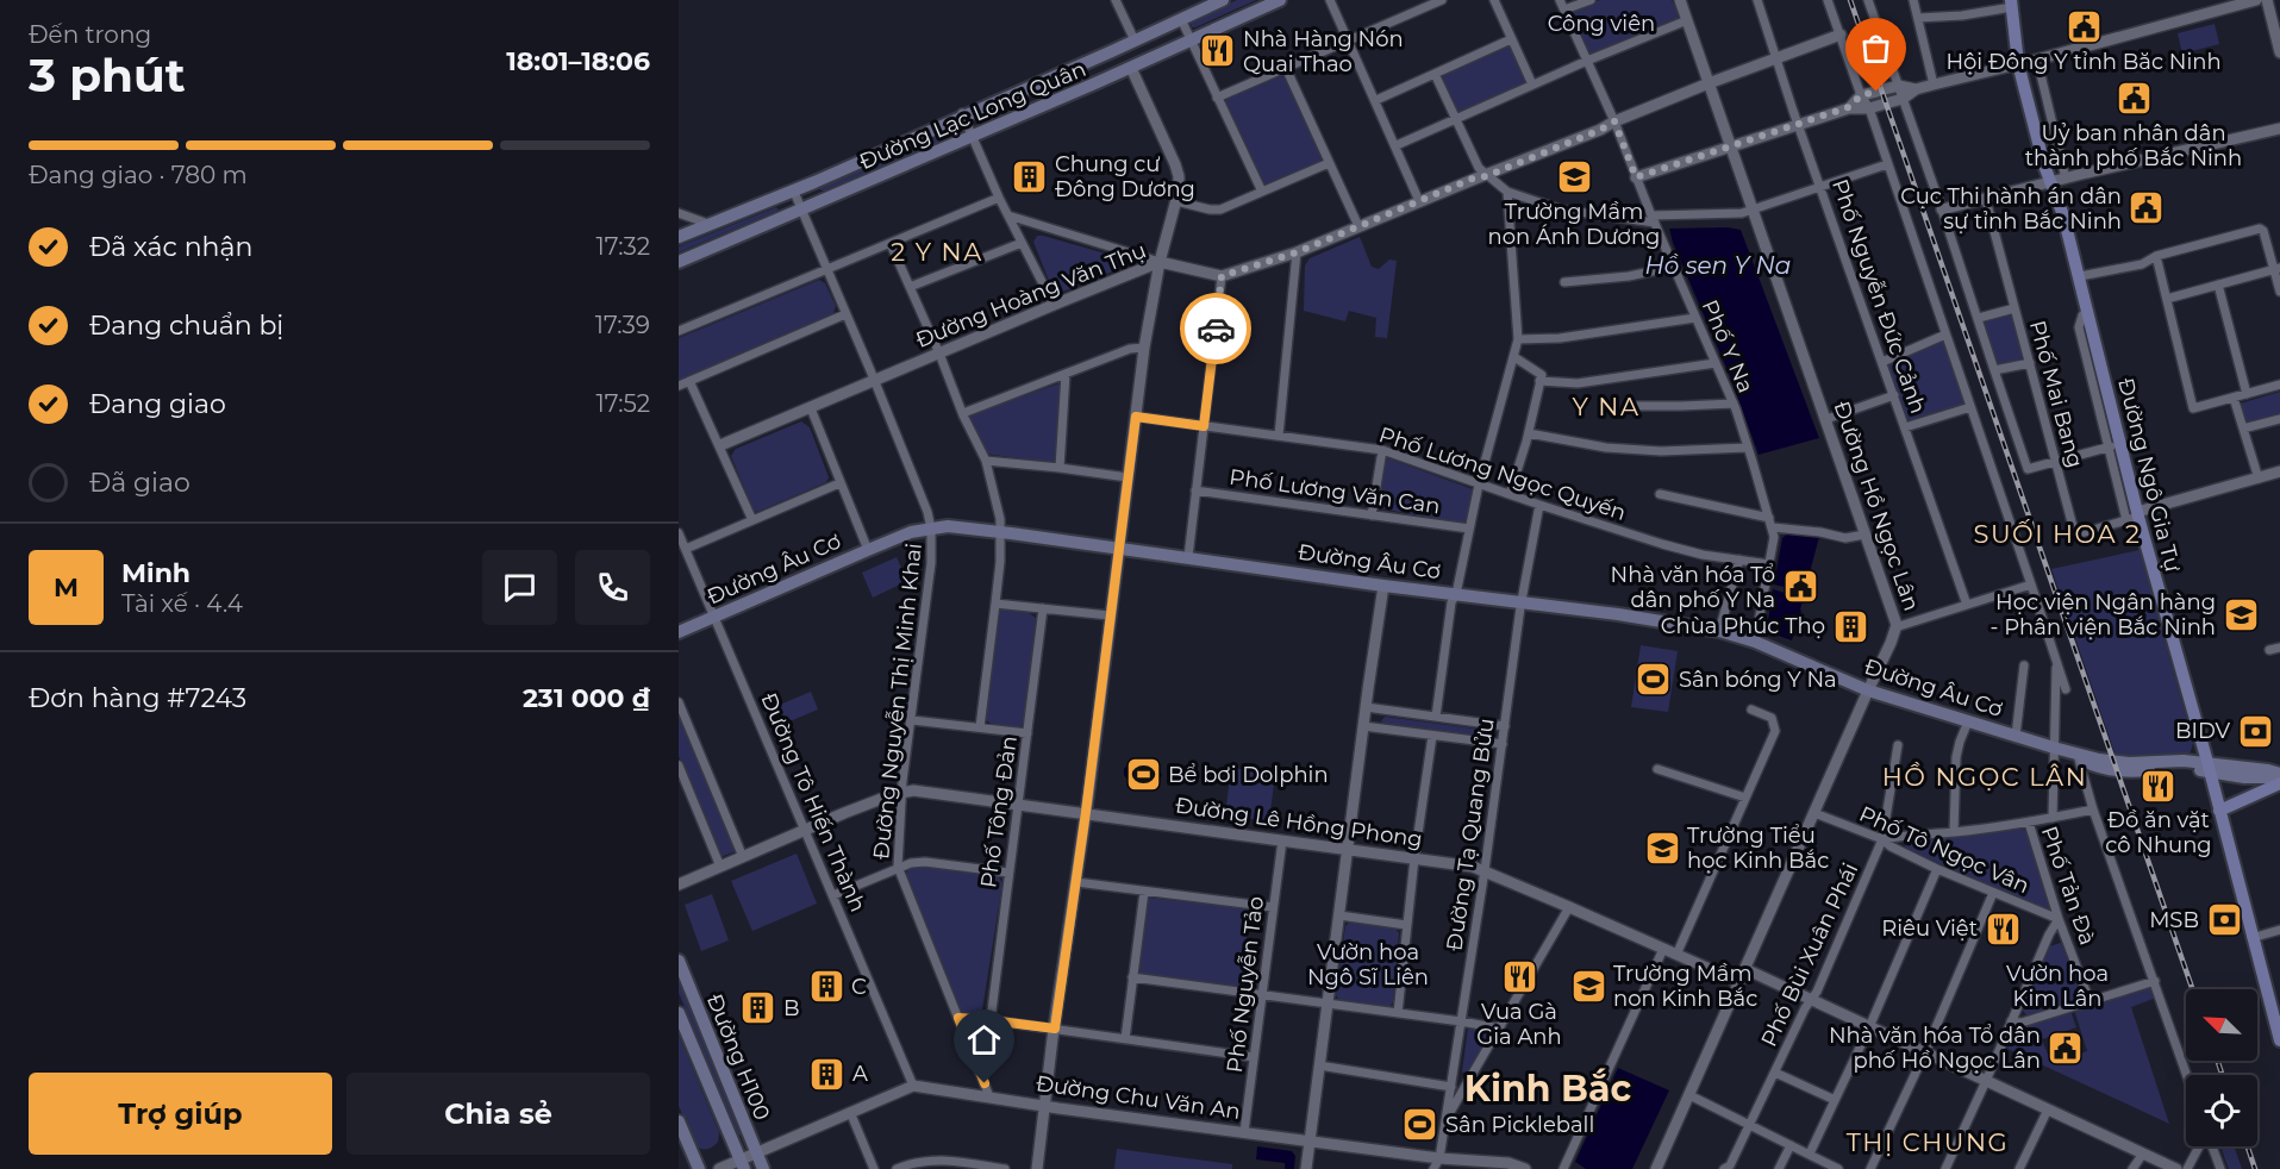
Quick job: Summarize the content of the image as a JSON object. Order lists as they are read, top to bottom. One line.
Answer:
{"streets":{"main road":["Đường Lạc Long Quân","Đường Ngô Gia Tự","Đường Âu Cơ","Đường H100"],"street":["Đường Hoàng Văn Thụ","Phố Nguyễn Đức Cảnh","Phố Y Na","Phố Mai Bang","Phố Lương Ngọc Quyến","Phố Lương Văn Can","Đường Hồ Ngọc Lân","Đường Nguyễn Thị Minh Khai","Đường Tô Hiến Thành","Phố Tông Đản","Đường Lê Hồng Phong","Đường Tạ Quang Bửu","Phố Tô Ngọc Vân","Phố Tản Đà","Phố Bùi Xuân Phái","Phố Nguyễn Tảo","Đường Chu Văn An"]},"crossings":[["Đường Lạc Long Quân","Đường Nguyễn Thị Minh Khai"],["Đường Hoàng Văn Thụ","Đường Nguyễn Thị Minh Khai"],["Phố Y Na","Phố Lương Ngọc Quyến"],["Phố Y Na","Đường Âu Cơ"],["Phố Mai Bang","Đường Ngô Gia Tự"],["Phố Lương Ngọc Quyến","Đường Tạ Quang Bửu"],["Đường Ngô Gia Tự","Đường Âu Cơ"],["Đường Hồ Ngọc Lân","Đường Âu Cơ"],["Đường Hồ Ngọc Lân","Đường Lê Hồng Phong"],["Đường Hồ Ngọc Lân","Phố Tô Ngọc Vân"],["Đường Âu Cơ","Đường Nguyễn Thị Minh Khai"],["Đường Âu Cơ","Đường Tô Hiến Thành"],["Đường Âu Cơ","Đường Tạ Quang Bửu"],["Đường Nguyễn Thị Minh Khai","Đường Lê Hồng Phong"],["Đường Nguyễn Thị Minh Khai","Đường Chu Văn An"],["Đường Tô Hiến Thành","Đường Lê Hồng Phong"],["Đường Tô Hiến Thành","Đường Chu Văn An"],["Phố Tông Đản","Đường Lê Hồng Phong"],["Đường Lê Hồng Phong","Đường Tạ Quang Bửu"],["Đường Lê Hồng Phong","Phố Nguyễn Tảo"],["Đường Tạ Quang Bửu","Đường Chu Văn An"],["Phố Tô Ngọc Vân","Phố Tản Đà"],["Phố Tô Ngọc Vân","Phố Bùi Xuân Phái"],["Phố Nguyễn Tảo","Đường Chu Văn An"],["Đường H100","Đường Chu Văn An"]],"districts":["2 Y NA","Y NA","SUỐI HOA 2","HỒ NGỌC LÂN","Kinh Bắc","THỊ CHUNG"],"water":["Hồ sen Y Na"],"parks":["Công viên","Vườn hoa Ngô Sĩ Liên","Vườn hoa Kim Lân"],"places":{"public building":["Hội Đông Y tỉnh Băc Ninh","Uỷ ban nhân dân thành phố Bắc Ninh","Cục Thi hành án dân sự tỉnh Bắc Ninh","Nhà văn hóa Tổ dân phố Y Na","Nhà văn hóa Tổ dân phố Hồ Ngọc Lân"],"restaurant":["Nhà Hàng Nón Quai Thao","Đồ ăn vặt cô Nhung","Riêu Việt","Vua Gà Gia Anh"],"building":["Chung cư Đông Dương","Chùa Phúc Thọ","C","B","A"],"school or university":["Trường Mầm non Ánh Dương","Học viện Ngân hàng - Phân viện Bắc Ninh","Trường Tiểu học Kinh Bắc","Trường Mầm non Kinh Bắc"],"sports":["Sân bóng Y Na","Bể bơi Dolphin","Sân Pickleball"],"bank":["BIDV","MSB"]},"north":"top left","page":{"heading":["3 phút","Đến trong","18:01–18:06"],"panel":["Minh","Tài xế · 4.4","Đơn hàng #7243","231 000 ₫"],"bar":"Đang giao · 780 m","list":[["Đã xác nhận","17:32"],["Đang chuẩn bị","17:39"],["Đang giao","17:52"],"Đã giao"],"round":"M","buttons":["Trợ giúp","Chia sẻ"]}}
